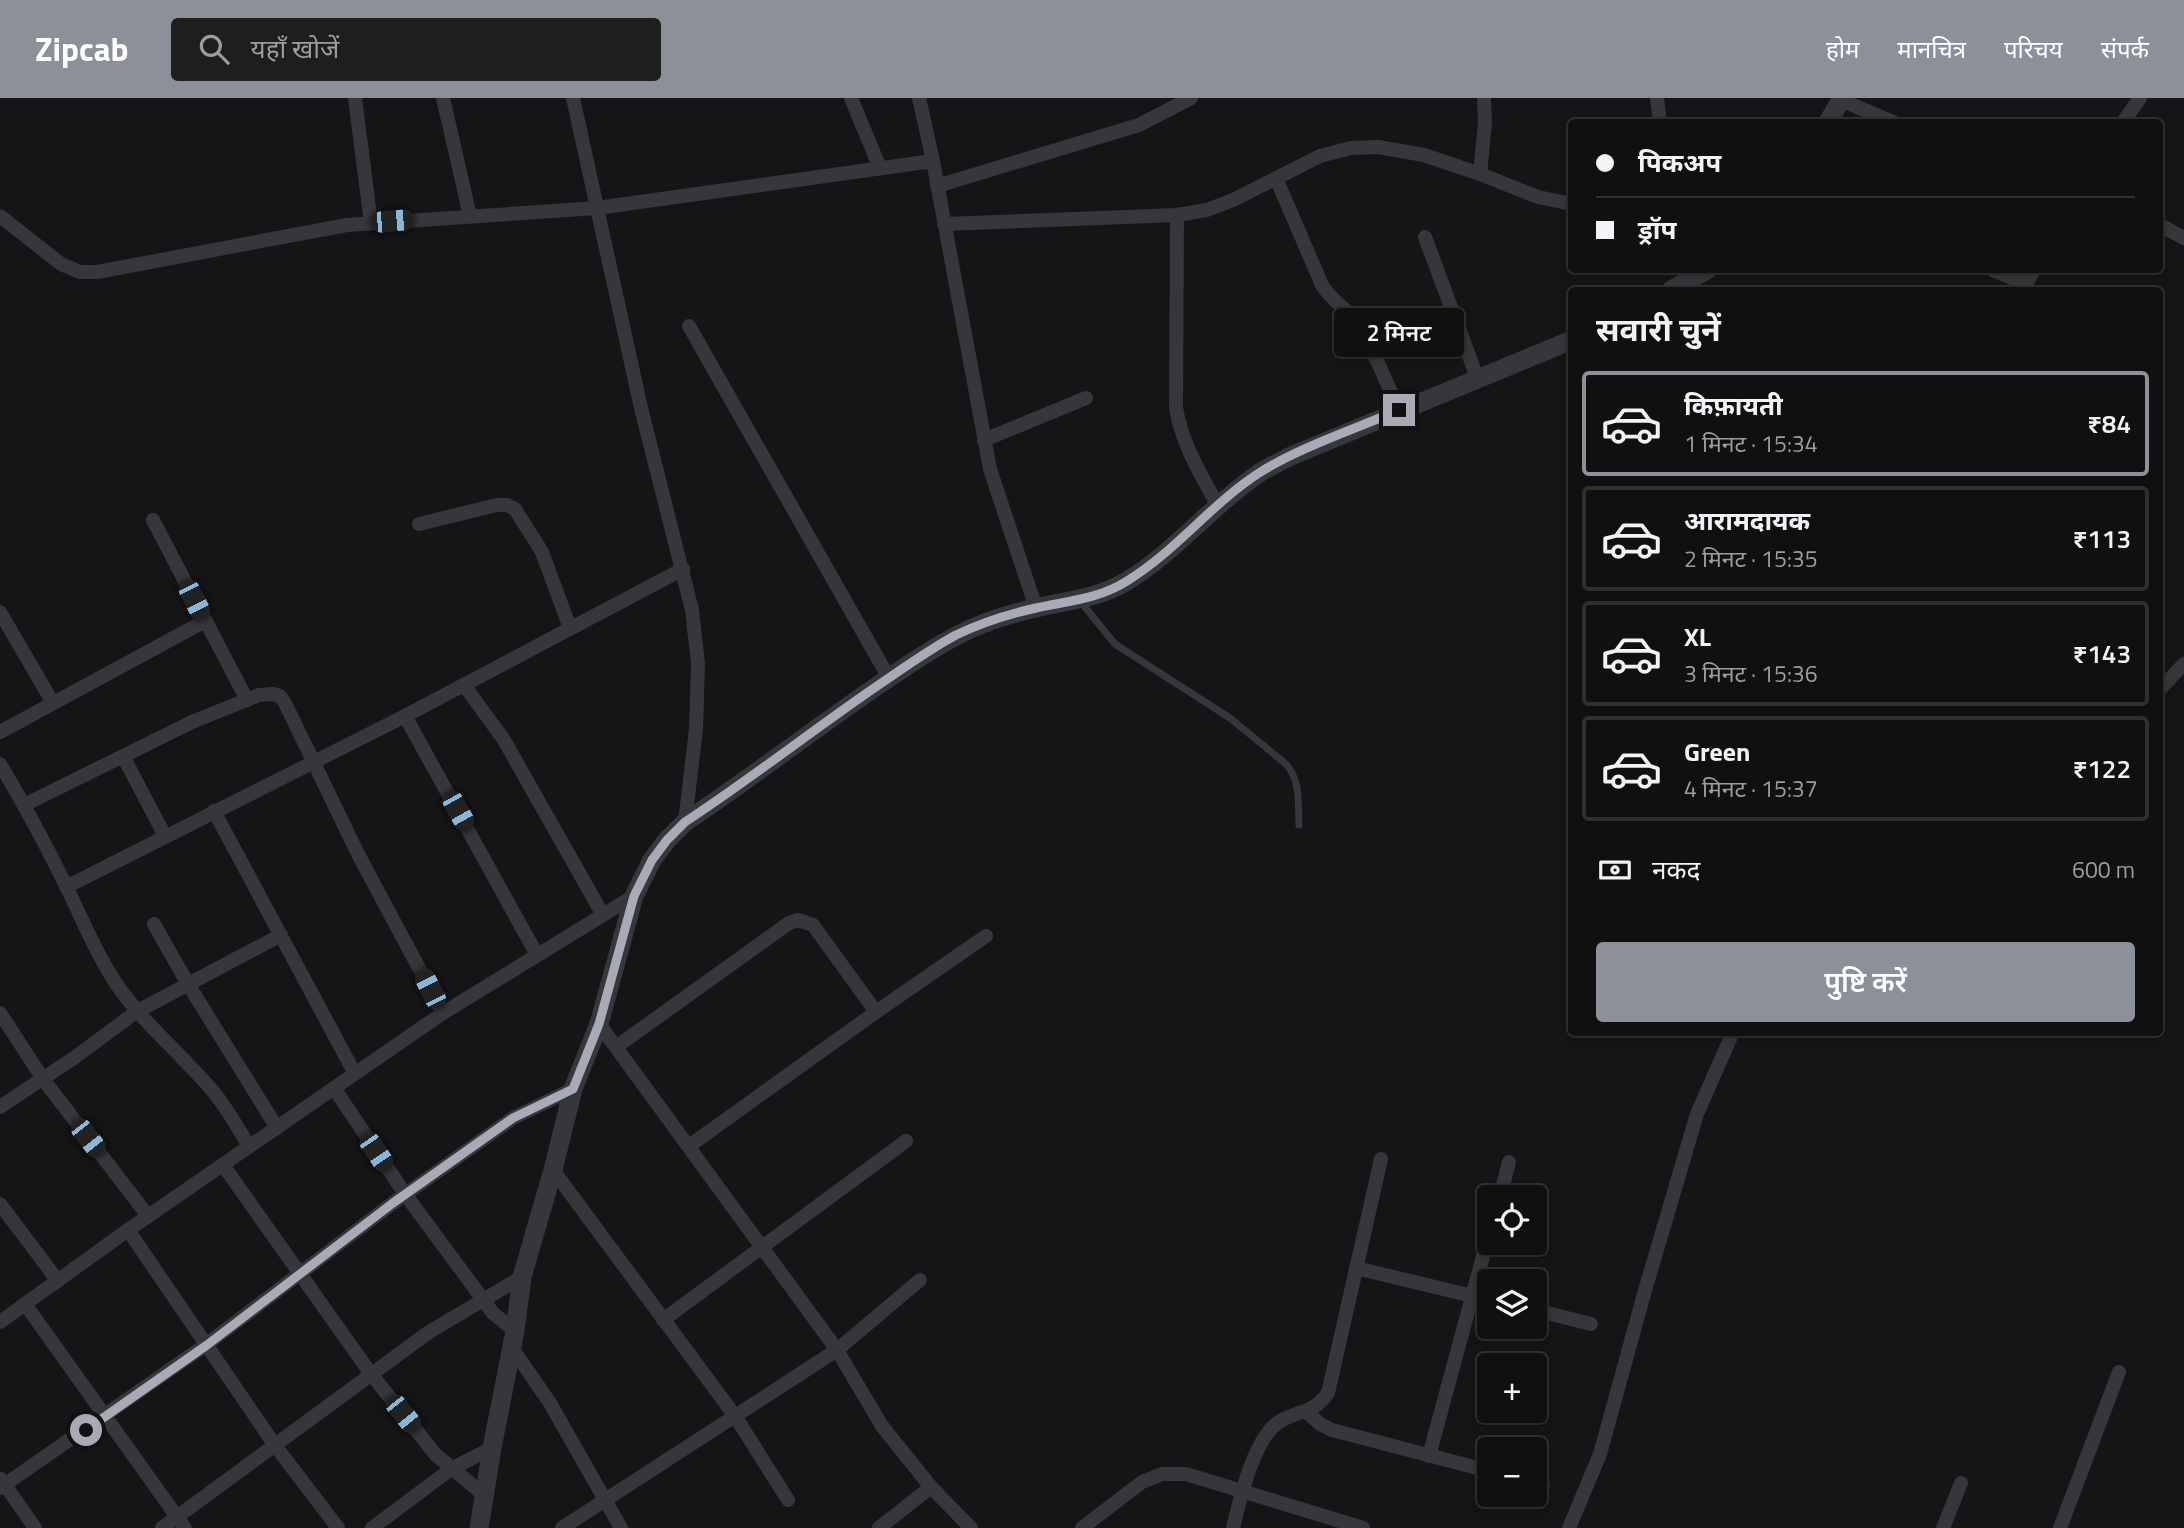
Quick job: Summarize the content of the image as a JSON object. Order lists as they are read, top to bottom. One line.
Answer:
{"page":{"header":"Zipcab","search":"यहाँ खोजें","nav":["होम","मानचित्र","परिचय","संपर्क"],"banner":["पिकअप","ड्रॉप"],"heading":"सवारी चुनें","bubble":"2 मिनट","list":[{"name":"किफ़ायती","note":"1 मिनट · 15:34","value":"₹84"},{"name":"आरामदायक","note":"2 मिनट · 15:35","value":"₹113"},{"name":"XL","note":"3 मिनट · 15:36","value":"₹143"},{"name":"Green","note":"4 मिनट · 15:37","value":"₹122"}],"pay":["नकद","600 m"],"buttons":"पुष्टि करें","map_buttons":["+","−"]}}
